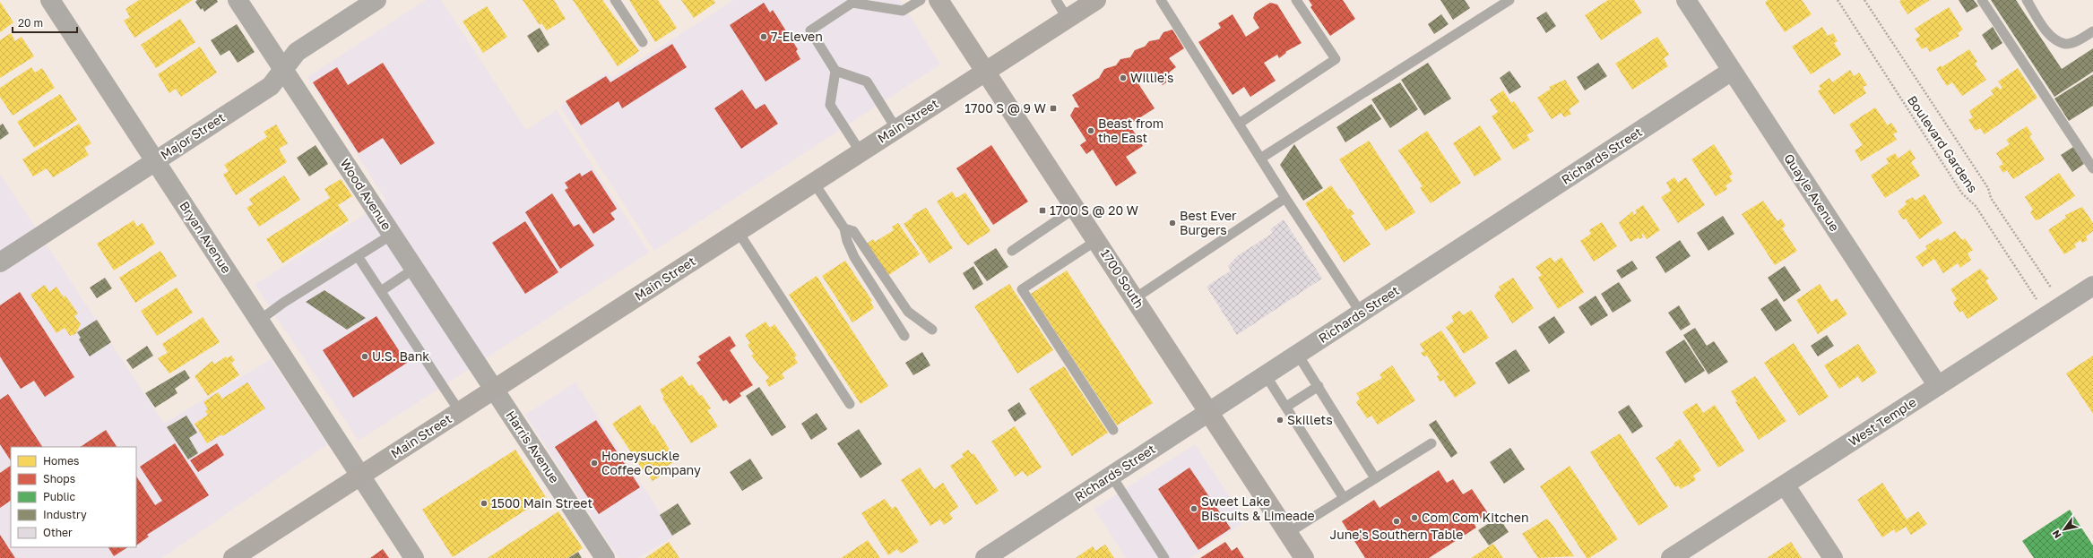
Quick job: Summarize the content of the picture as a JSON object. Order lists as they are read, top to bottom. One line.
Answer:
{"streets":{"street":["Main Street","Major Street","Richards Street","Quayle Avenue","Wood Avenue","Bryan Avenue","1700 South","West Temple","Harris Avenue"],"path":["Boulevard Gardens"]},"crossings":[["Main Street","Wood Avenue"],["Main Street","Bryan Avenue"],["Main Street","1700 South"],["Main Street","Harris Avenue"],["Major Street","Wood Avenue"],["Major Street","Bryan Avenue"],["Boulevard Gardens","West Temple"],["Richards Street","Quayle Avenue"],["Richards Street","1700 South"],["Quayle Avenue","West Temple"],["Wood Avenue","Harris Avenue"]],"places":{"other":["7-Eleven","Willie's","Beast from the East","Best Ever Burgers","U.S. Bank","Skillets","Honeysuckle Coffee Company","1500 Main Street","Sweet Lake Biscuits & Limeade","Com Com Kitchen","June's Southern Table"],"transit":["1700 S @ 9 W","1700 S @ 20 W"]},"legend":["Homes","Shops","Public","Industry","Other"],"scale_bar":"20 m","north":"bottom left"}
